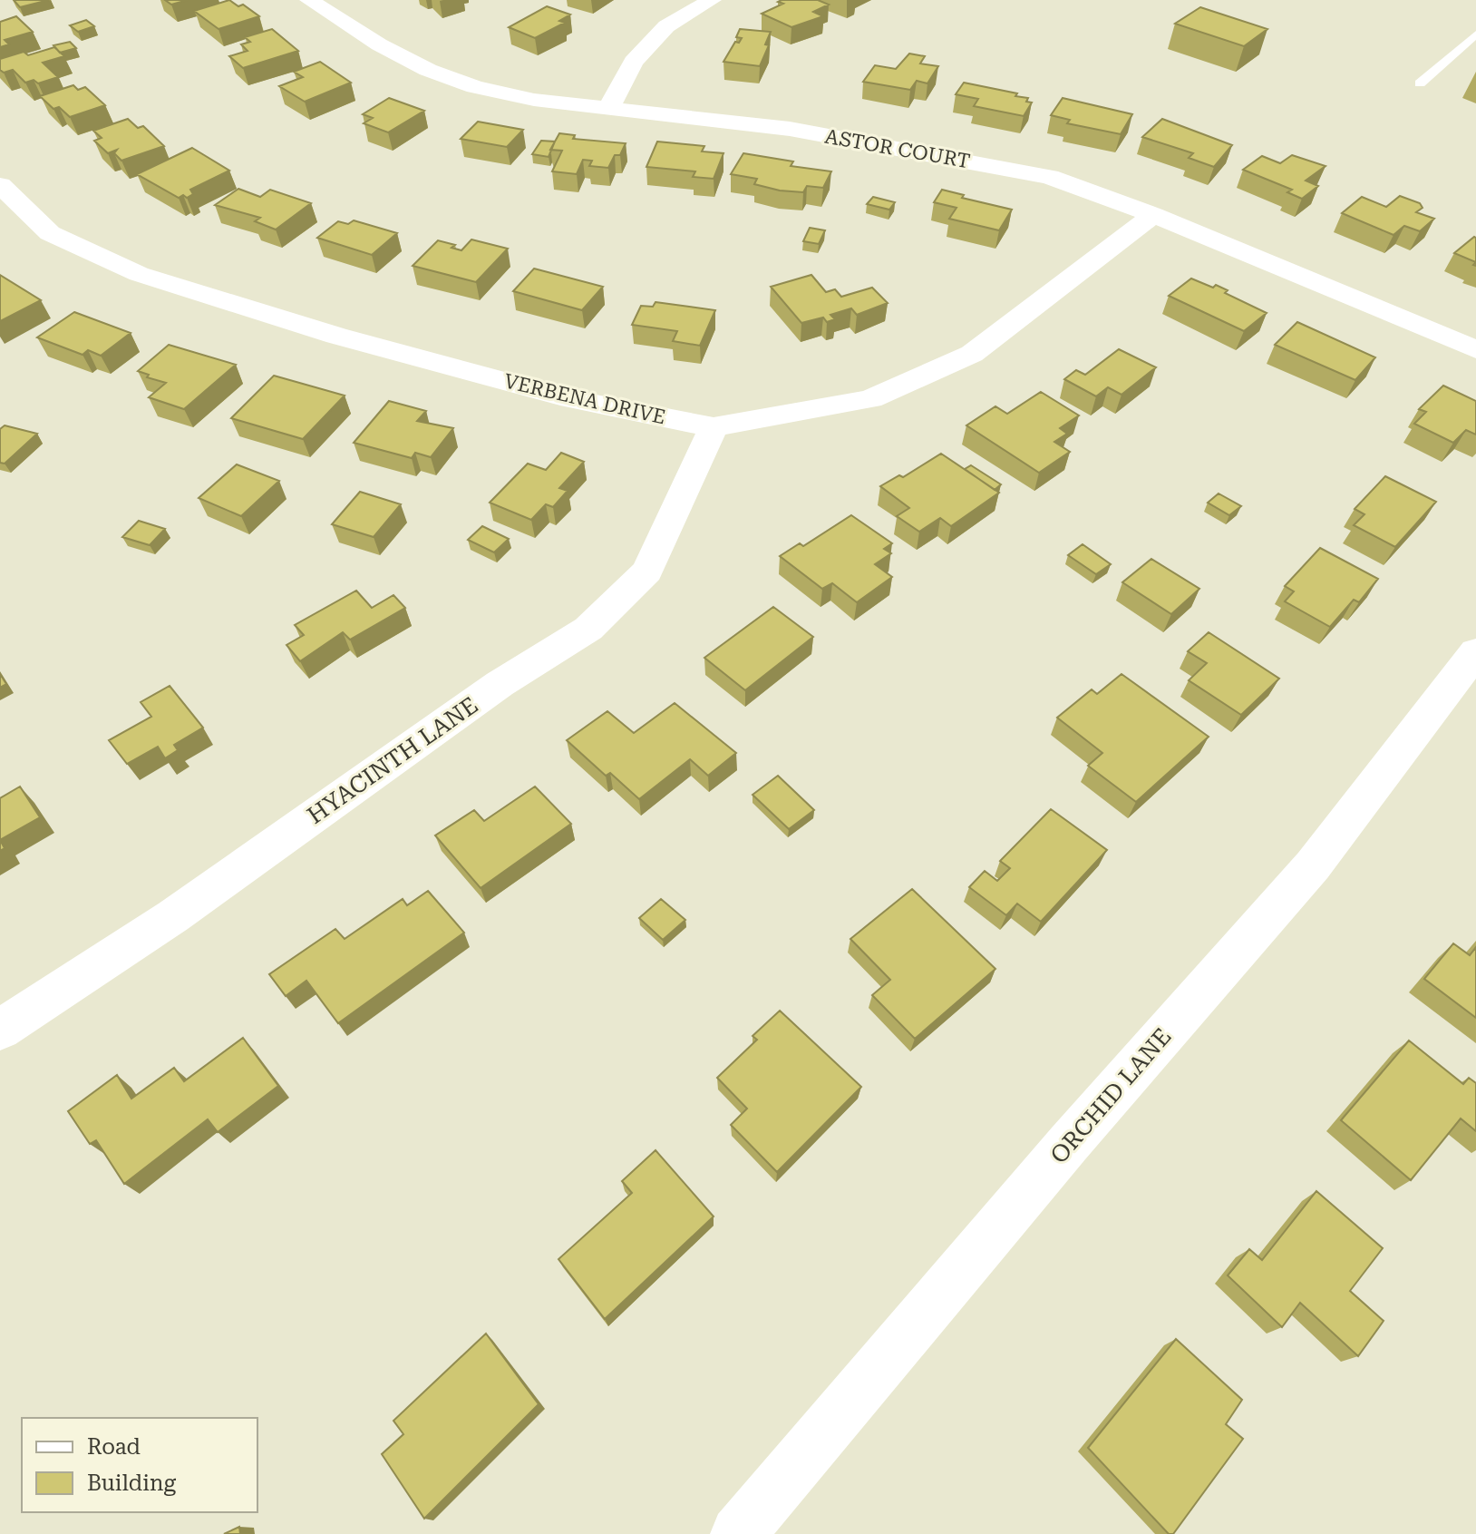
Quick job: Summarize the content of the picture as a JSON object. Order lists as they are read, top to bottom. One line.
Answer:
{"streets":{"street":["ASTOR COURT","VERBENA DRIVE","HYACINTH LANE","ORCHID LANE"]},"crossings":[["ASTOR COURT","VERBENA DRIVE"],["VERBENA DRIVE","HYACINTH LANE"]],"legend":["Road","Building"]}
